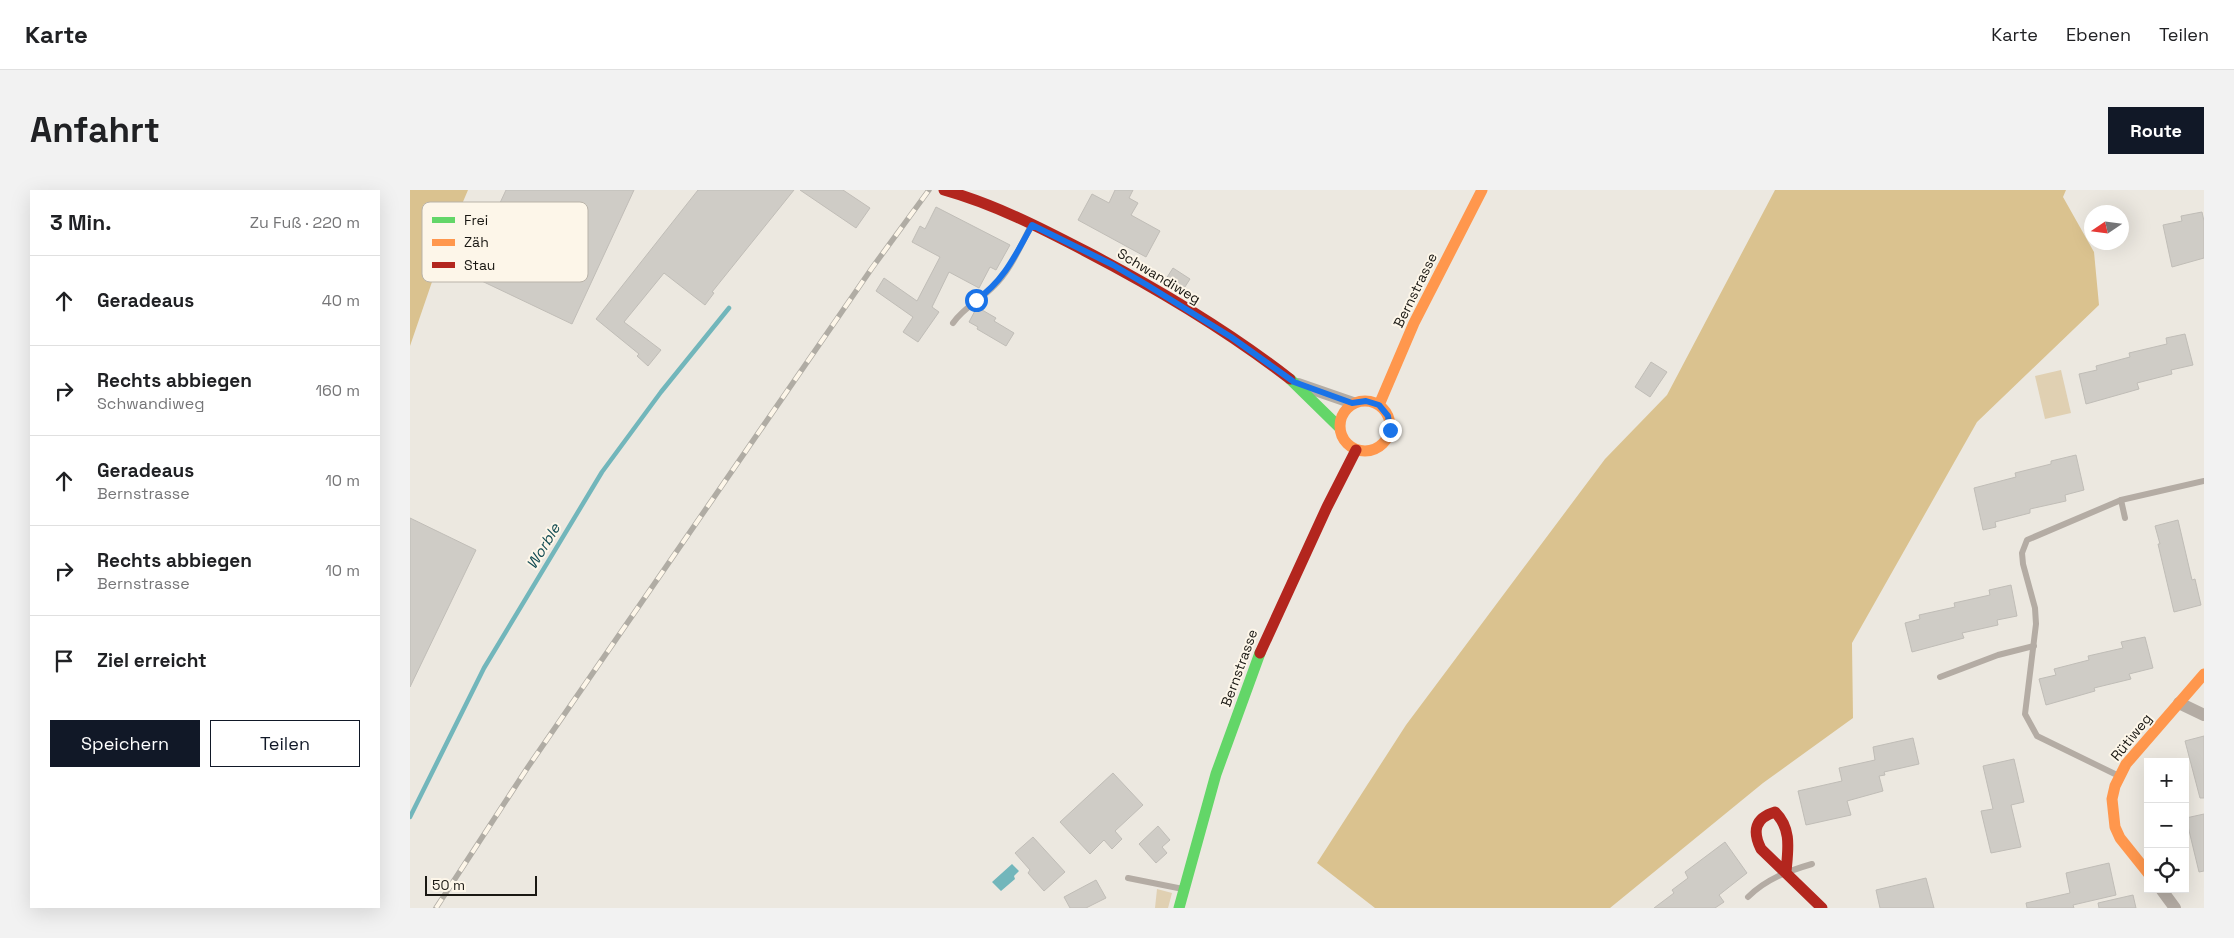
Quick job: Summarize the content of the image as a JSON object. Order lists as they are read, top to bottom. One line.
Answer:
{"streets":{"street":["Schwandiweg","Bernstrasse","Rütiweg"]},"crossings":[["Schwandiweg","Bernstrasse"]],"water":["Worble"],"legend":["Frei","Zäh","Stau"],"scale_bar":"50 m","north":"left","page":{"header":"Karte","nav":["Karte","Ebenen","Teilen"],"buttons":["Route",["Speichern","Teilen"]],"title":"Anfahrt","heading":["3 Min.","Zu Fuß · 220 m"],"list":[["Geradeaus","40 m"],["Rechts abbiegen","Schwandiweg","160 m"],["Geradeaus","Bernstrasse","10 m"],["Rechts abbiegen","Bernstrasse","10 m"],"Ziel erreicht"],"map_buttons":["+","−"],"scale":"50 m"}}
